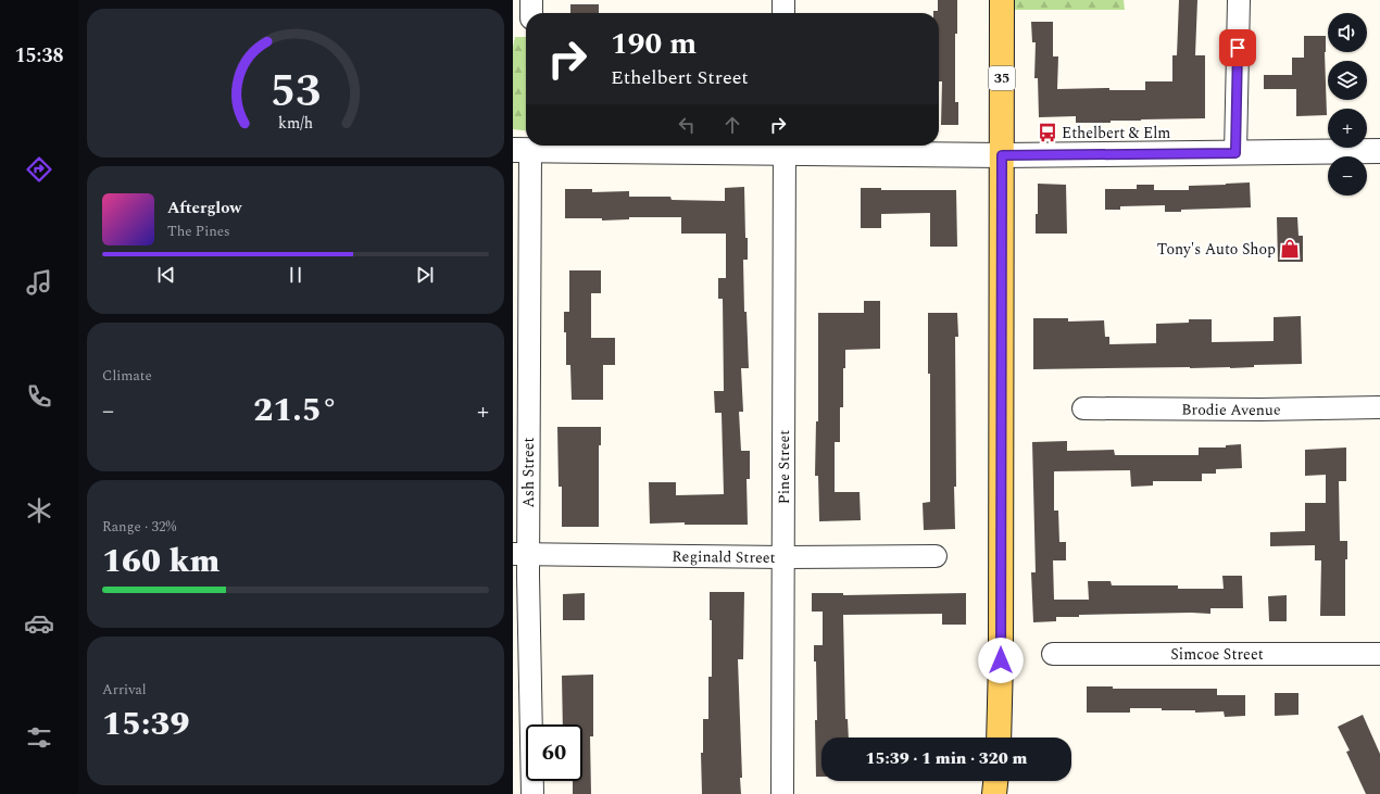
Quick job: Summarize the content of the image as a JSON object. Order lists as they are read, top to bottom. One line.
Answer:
{"streets":{"main road":["35"],"street":["Brodie Avenue","Pine Street","Ash Street","Reginald Street","Simcoe Street"]},"crossings":[["Pine Street","Reginald Street"],["Ash Street","Reginald Street"]],"places":{"bus stop":["Ethelbert & Elm"],"shop":["Tony's Auto Shop"]},"page":{"tabs":"15:38","map_buttons":["+","−"],"turn":["190 m","Ethelbert Street"],"song":["Afterglow","The Pines"],"tile":["Climate",["Range · 32%","160 km"],["Arrival","15:39"]],"heat":["−","21.5°","+"],"limit":"60","trip":"15:39 · 1 min · 320 m","gauge":["53","km/h"]}}
